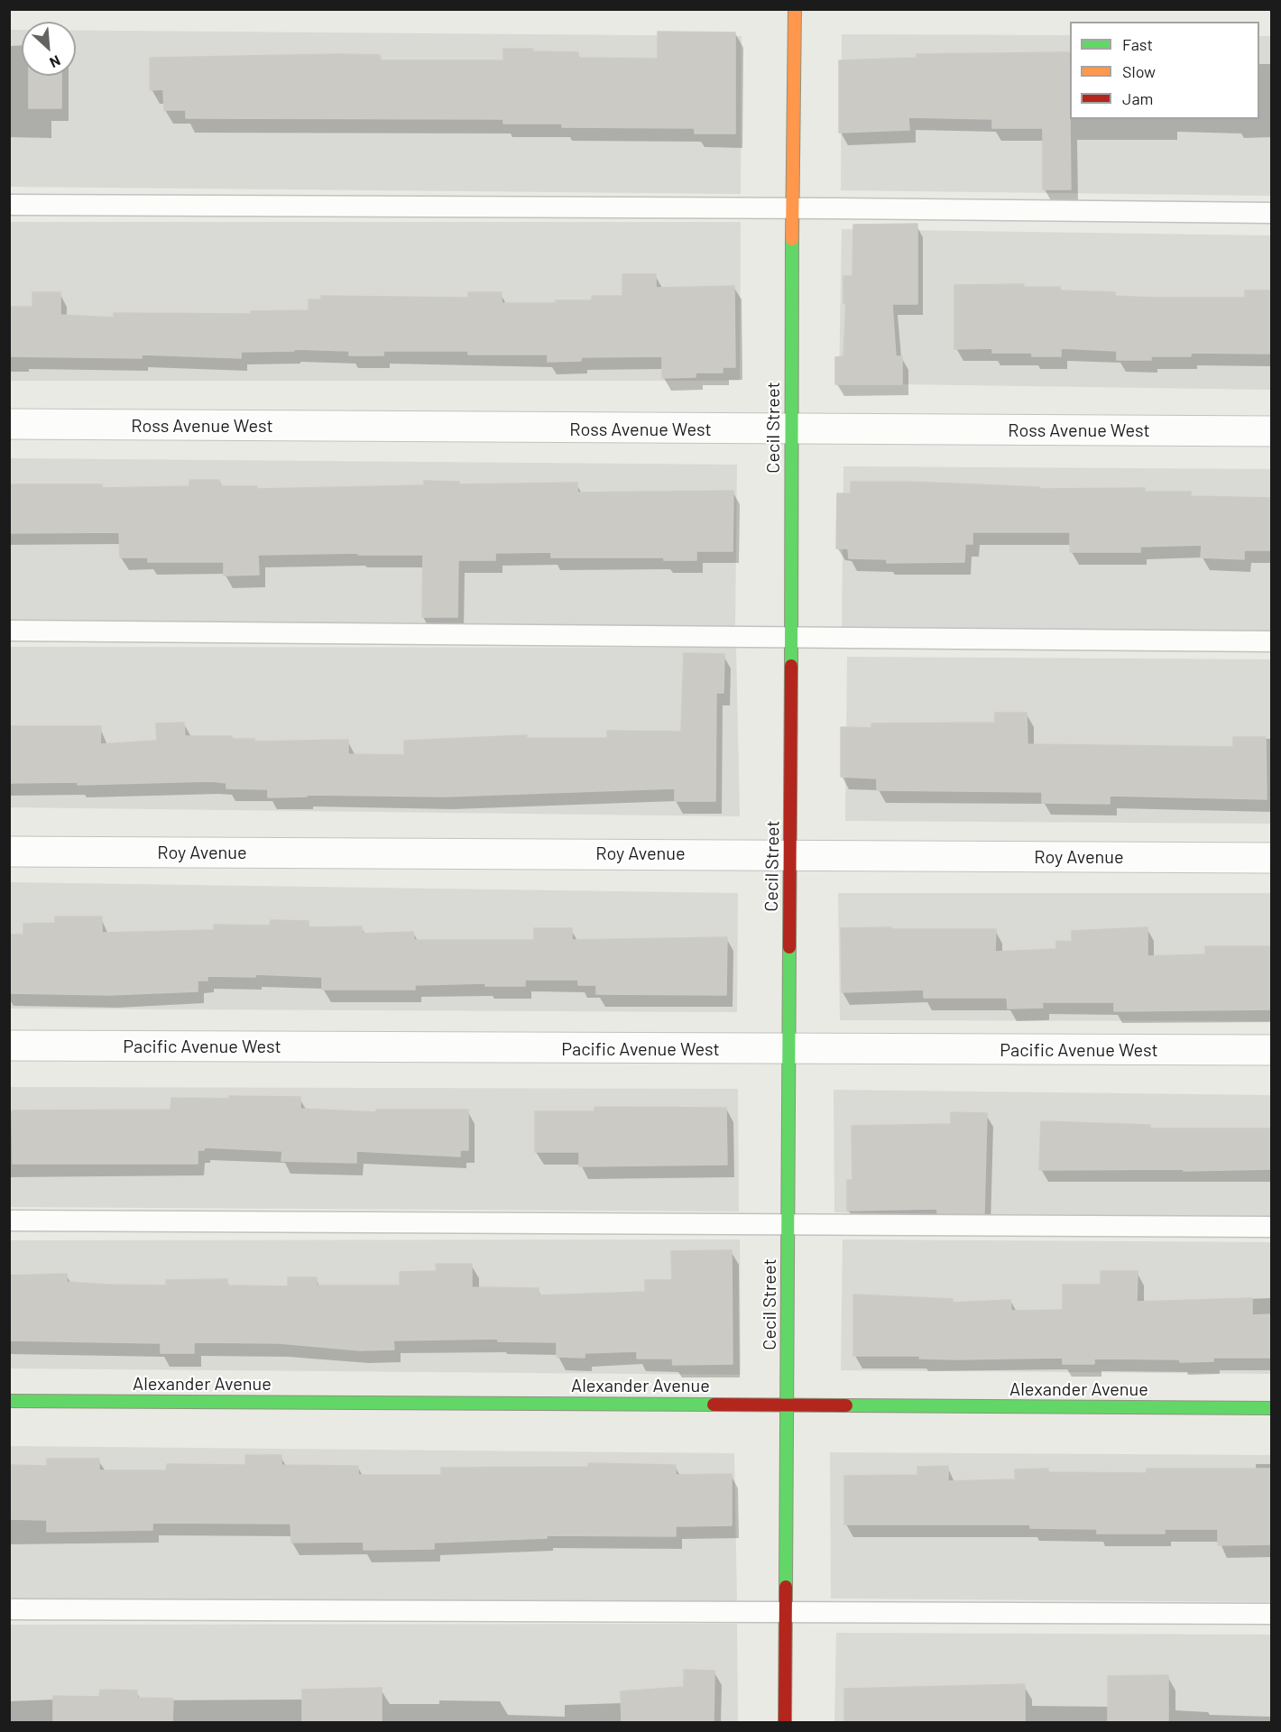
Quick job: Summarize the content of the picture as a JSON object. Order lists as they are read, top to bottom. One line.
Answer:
{"streets":{"street":["Ross Avenue West","Cecil Street","Roy Avenue","Pacific Avenue West","Alexander Avenue"]},"crossings":[["Ross Avenue West","Cecil Street"],["Cecil Street","Roy Avenue"],["Cecil Street","Pacific Avenue West"],["Cecil Street","Alexander Avenue"]],"legend":["Fast","Slow","Jam"],"north":"bottom right"}
